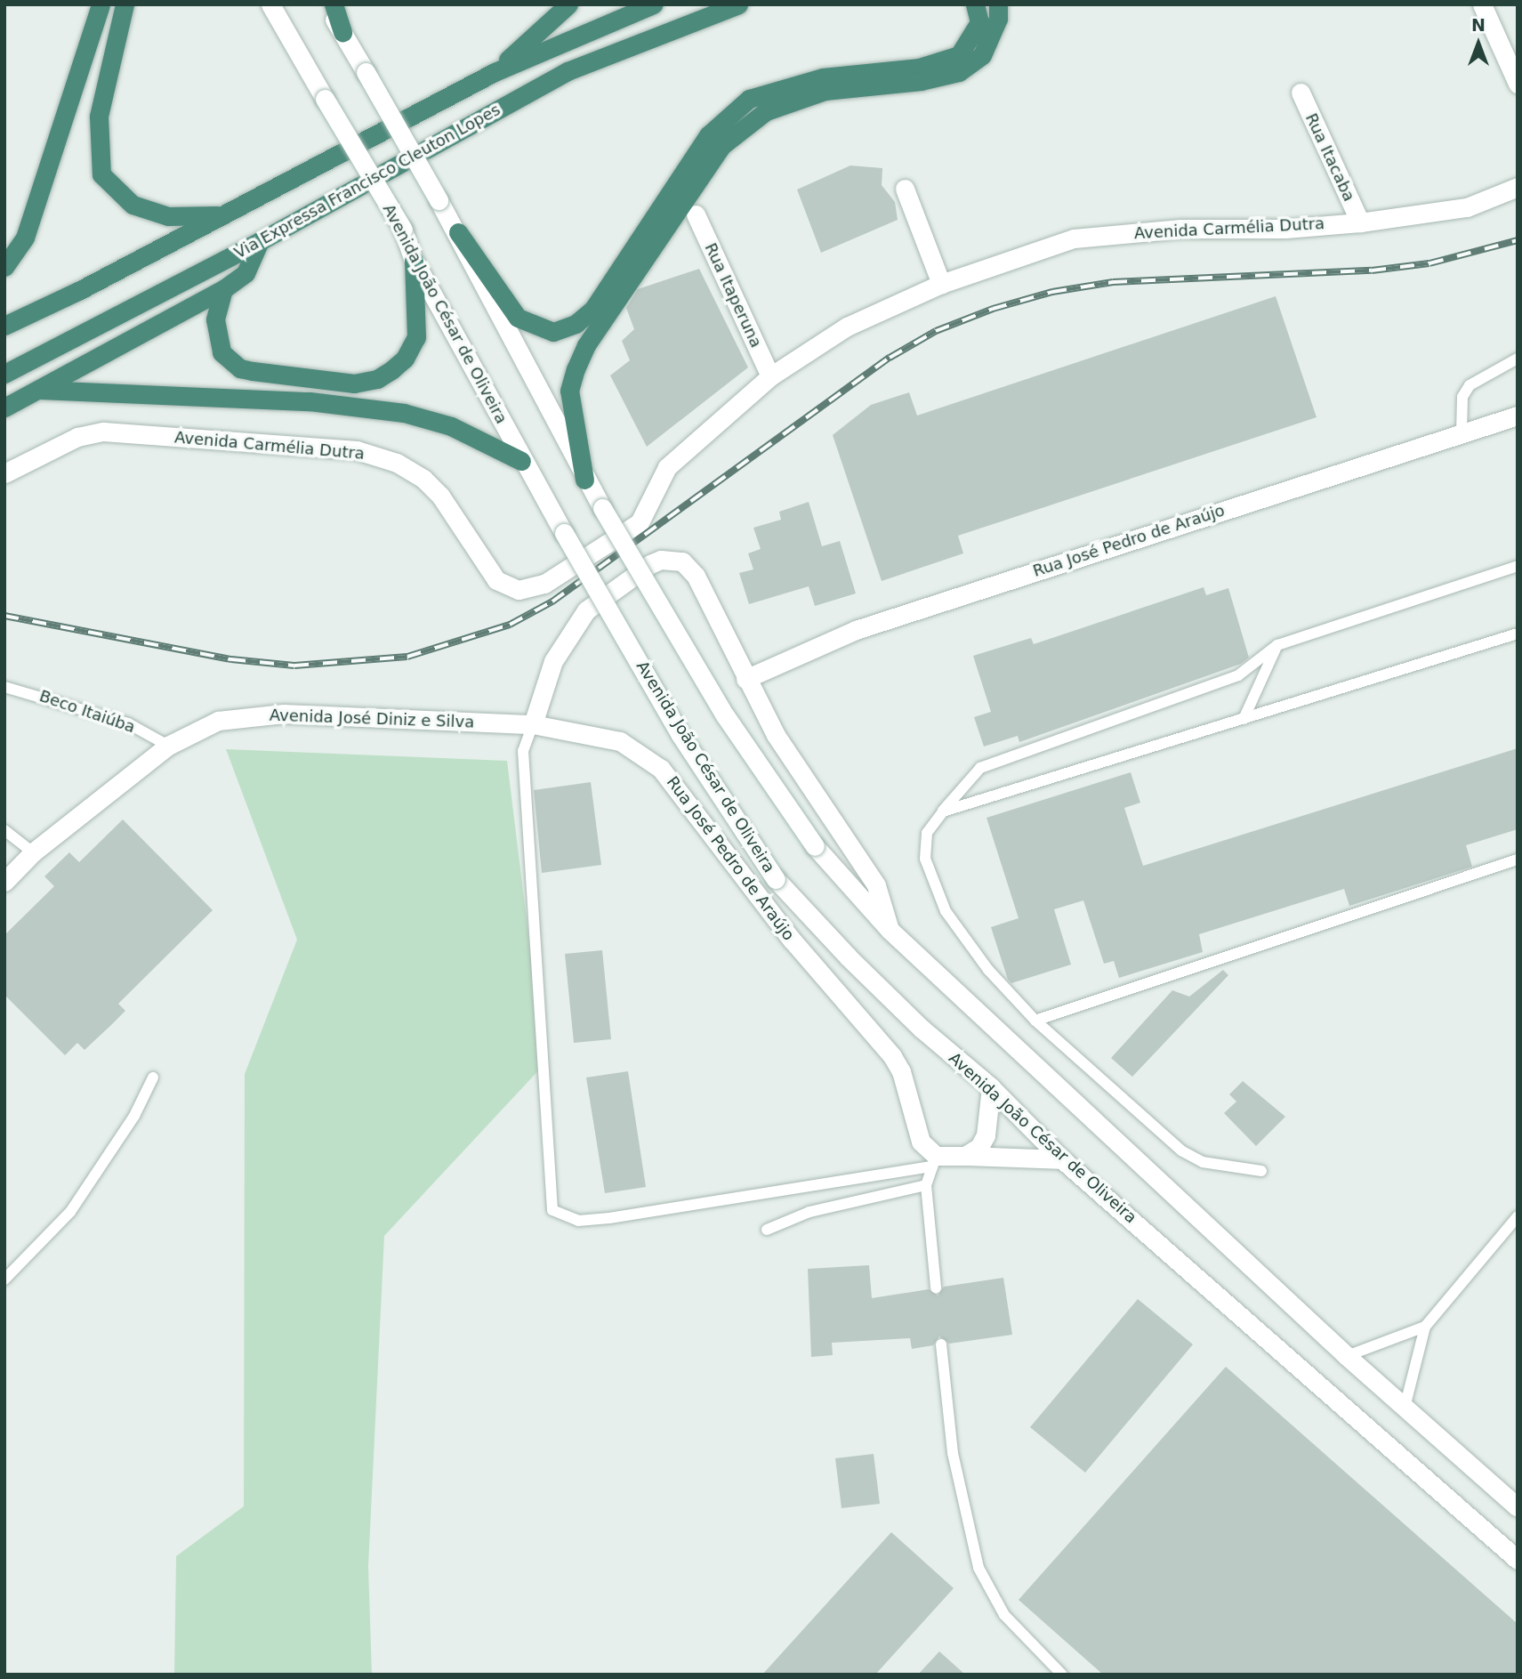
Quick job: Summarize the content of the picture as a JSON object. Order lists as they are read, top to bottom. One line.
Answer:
{"streets":{"highway":["Via Expressa Francisco Cleuton Lopes"],"street":["Rua Itacaba","Avenida Carmélia Dutra","Rua Itaperuna","Avenida João César de Oliveira","Rua José Pedro de Araújo","Avenida José Diniz e Silva"],"lane":["Beco Itaiúba"]},"crossings":[["Rua Itacaba","Avenida Carmélia Dutra"],["Avenida Carmélia Dutra","Rua Itaperuna"],["Rua José Pedro de Araújo","Avenida José Diniz e Silva"],["Beco Itaiúba","Avenida José Diniz e Silva"]],"north":"top"}
